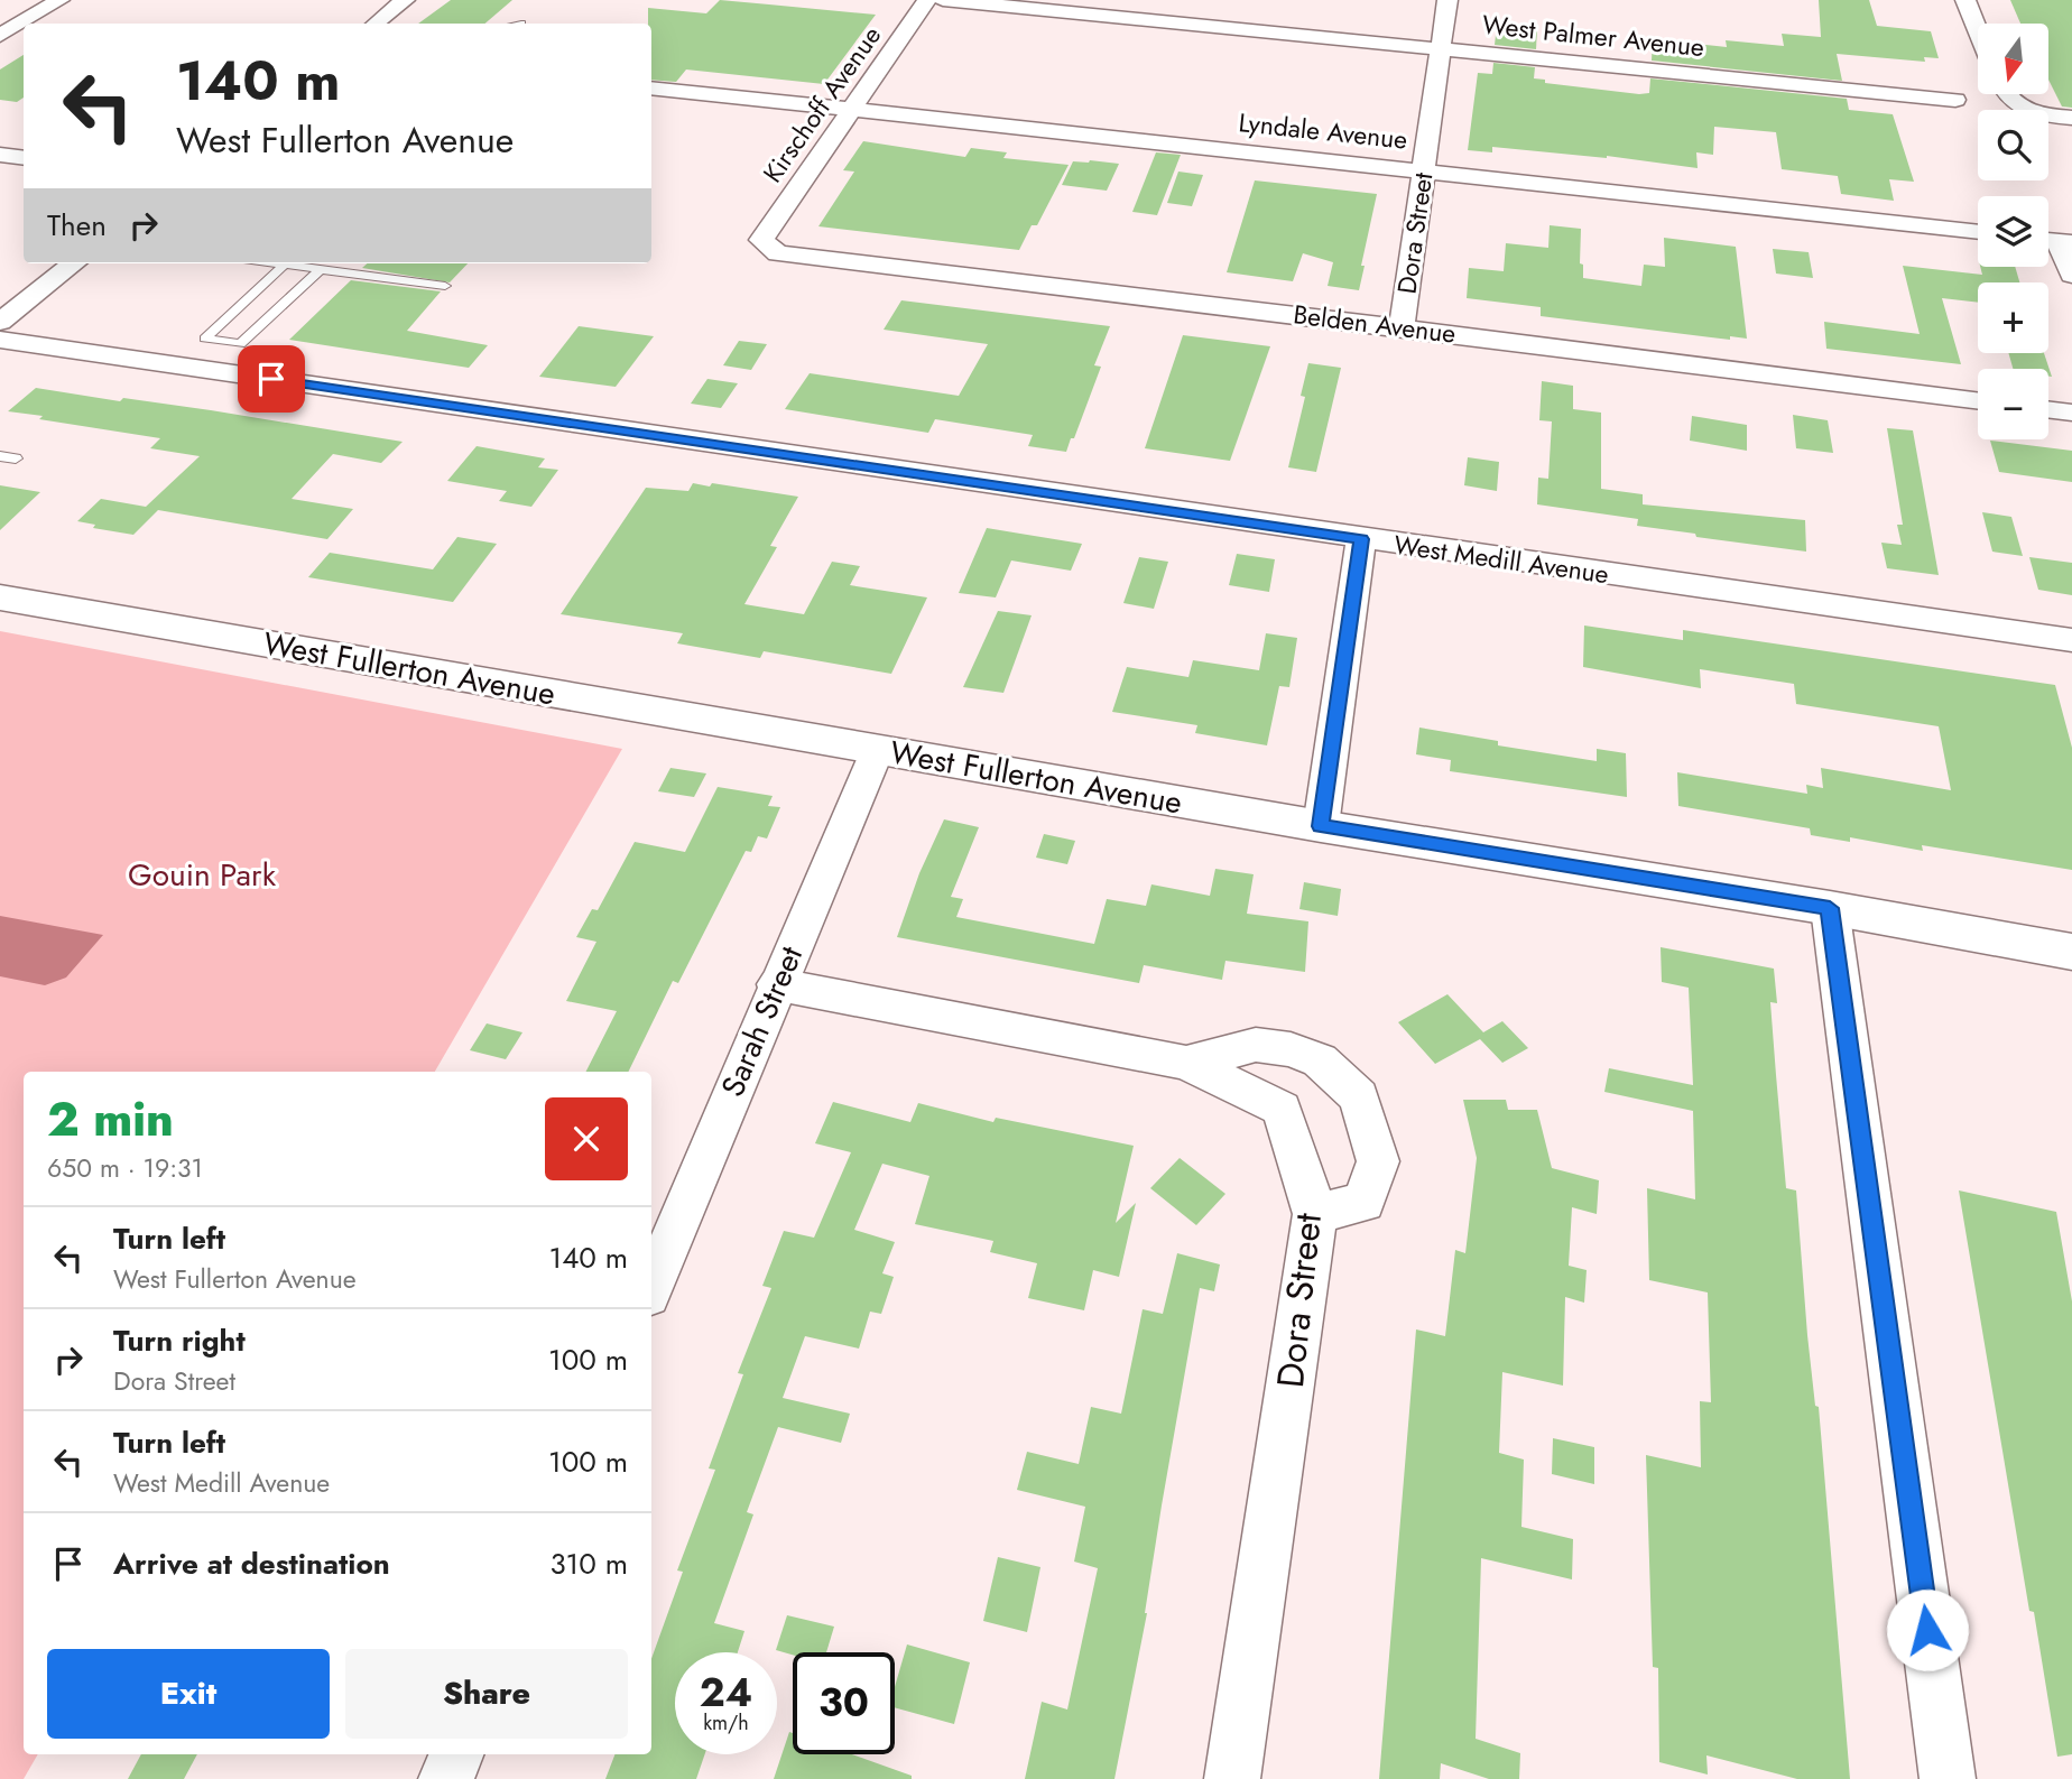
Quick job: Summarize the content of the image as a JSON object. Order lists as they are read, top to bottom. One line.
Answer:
{"streets":{"street":["West Palmer Avenue","Kirschoff Avenue","Lyndale Avenue","Dora Street","Belden Avenue","West Medill Avenue","West Fullerton Avenue","Sarah Street"]},"crossings":[["West Palmer Avenue","Dora Street"],["Kirschoff Avenue","Lyndale Avenue"],["Kirschoff Avenue","Belden Avenue"],["Lyndale Avenue","Dora Street"],["Dora Street","Belden Avenue"],["Dora Street","Sarah Street"],["West Fullerton Avenue","Sarah Street"]],"parks":["Gouin Park"],"north":"bottom","page":{"map_buttons":["+","−"],"turn":["140 m","West Fullerton Avenue"],"then":"Then","heading":["2 min","650 m · 19:31"],"list":[{"name":"Turn left","note":"West Fullerton Avenue","value":"140 m"},{"name":"Turn right","note":"Dora Street","value":"100 m"},{"name":"Turn left","note":"West Medill Avenue","value":"100 m"},{"name":"Arrive at destination","value":"310 m"}],"buttons":["Exit","Share"],"speed":"24 km/h","limit":"30"}}
